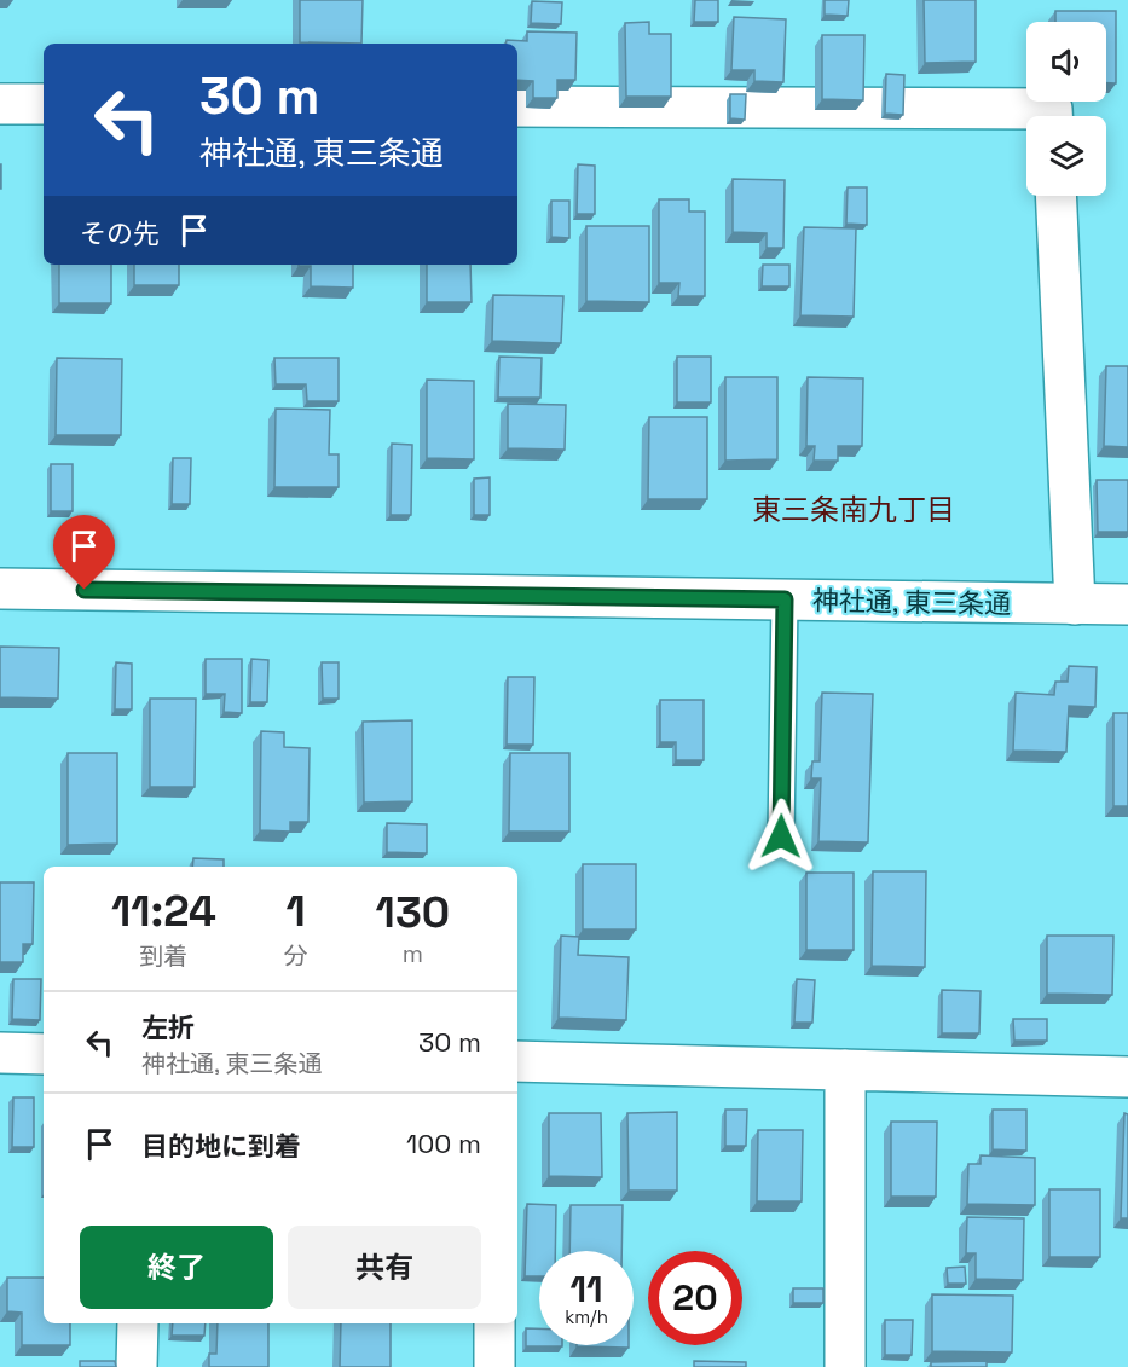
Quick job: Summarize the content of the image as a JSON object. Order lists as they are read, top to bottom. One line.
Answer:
{"streets":{"street":["神社通, 東三条通"]},"districts":["東三条南九丁目"],"page":{"turn":["30 m","神社通, 東三条通"],"then":"その先","eta":["11:24","到着","1","分","130","m"],"list":[{"name":"左折","note":"神社通, 東三条通","value":"30 m"},{"name":"目的地に到着","value":"100 m"}],"buttons":["終了","共有"],"speed":"11 km/h","limit":"20"}}
